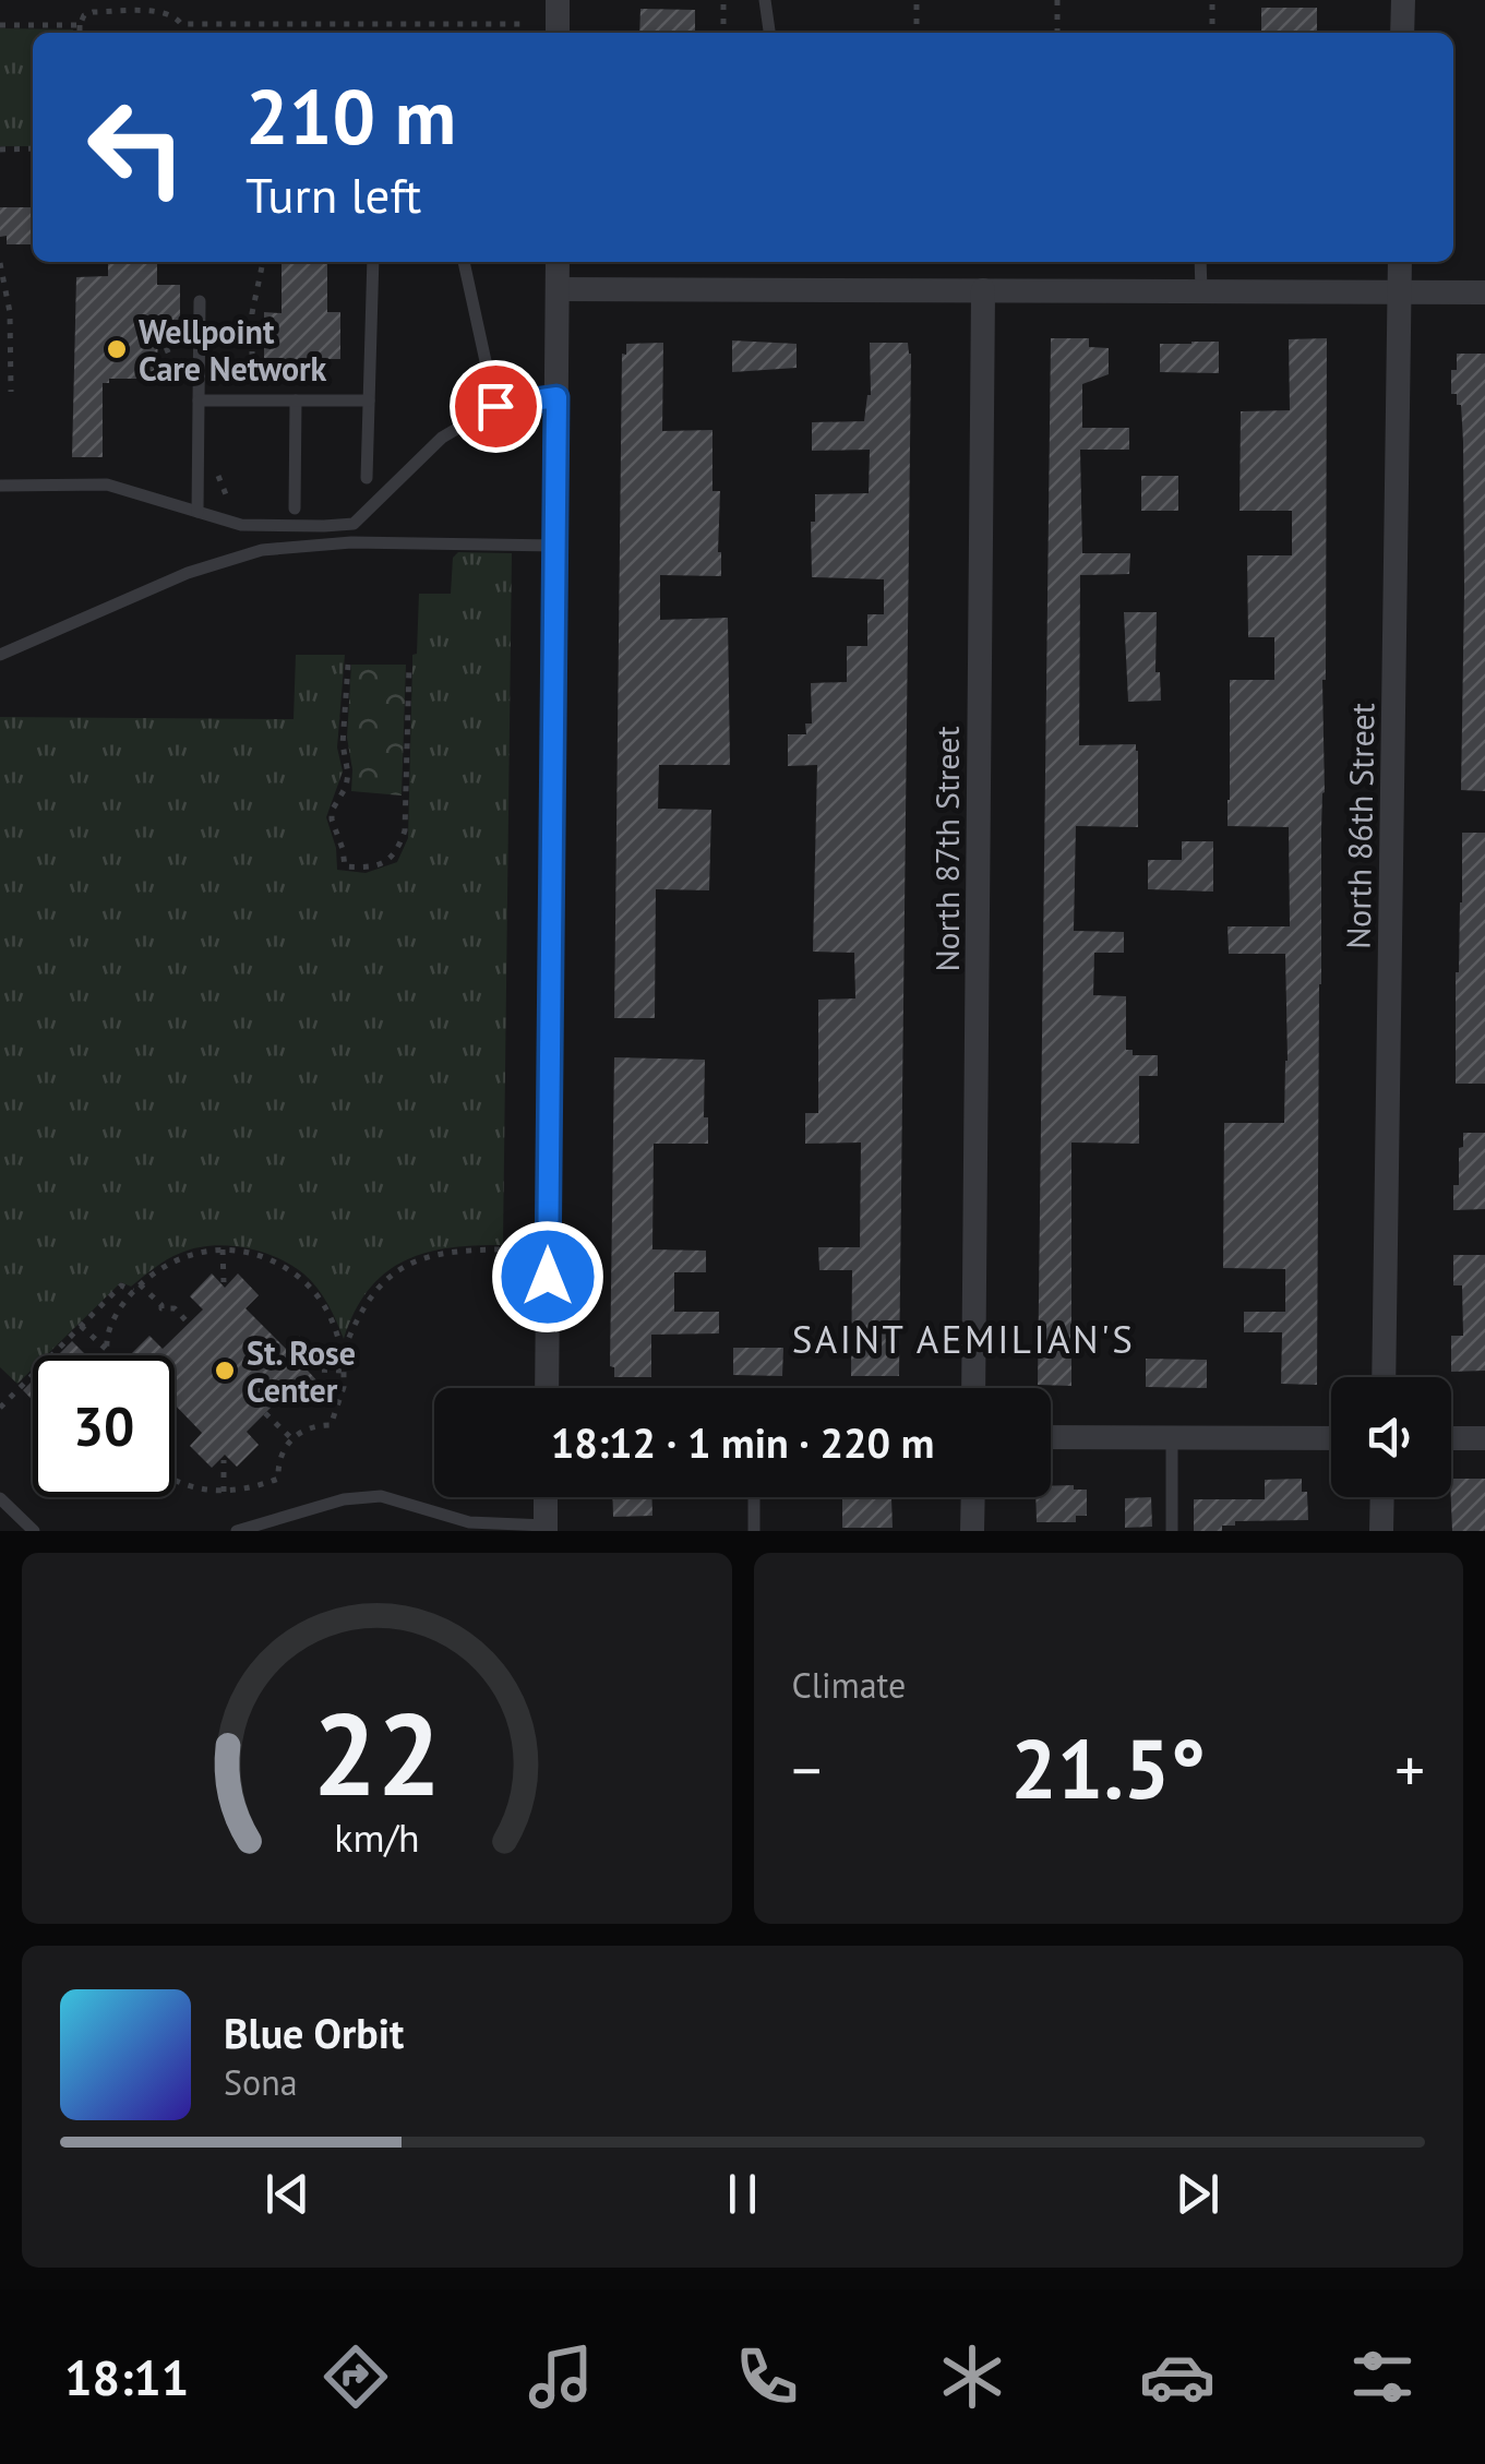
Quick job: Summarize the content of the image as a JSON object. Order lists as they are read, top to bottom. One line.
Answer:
{"streets":{"street":["North 86th Street","North 87th Street"]},"districts":["SAINT AEMILIAN'S"],"places":["Wellpoint Care Network","St. Rose Center"],"page":{"turn":["210 m","Turn left"],"limit":"30","trip":"18:12 · 1 min · 220 m","tile":"Climate","heat":["−","21.5°","+"],"song":["Blue Orbit","Sona"],"tabs":"18:11","gauge":["22","km/h"]}}
